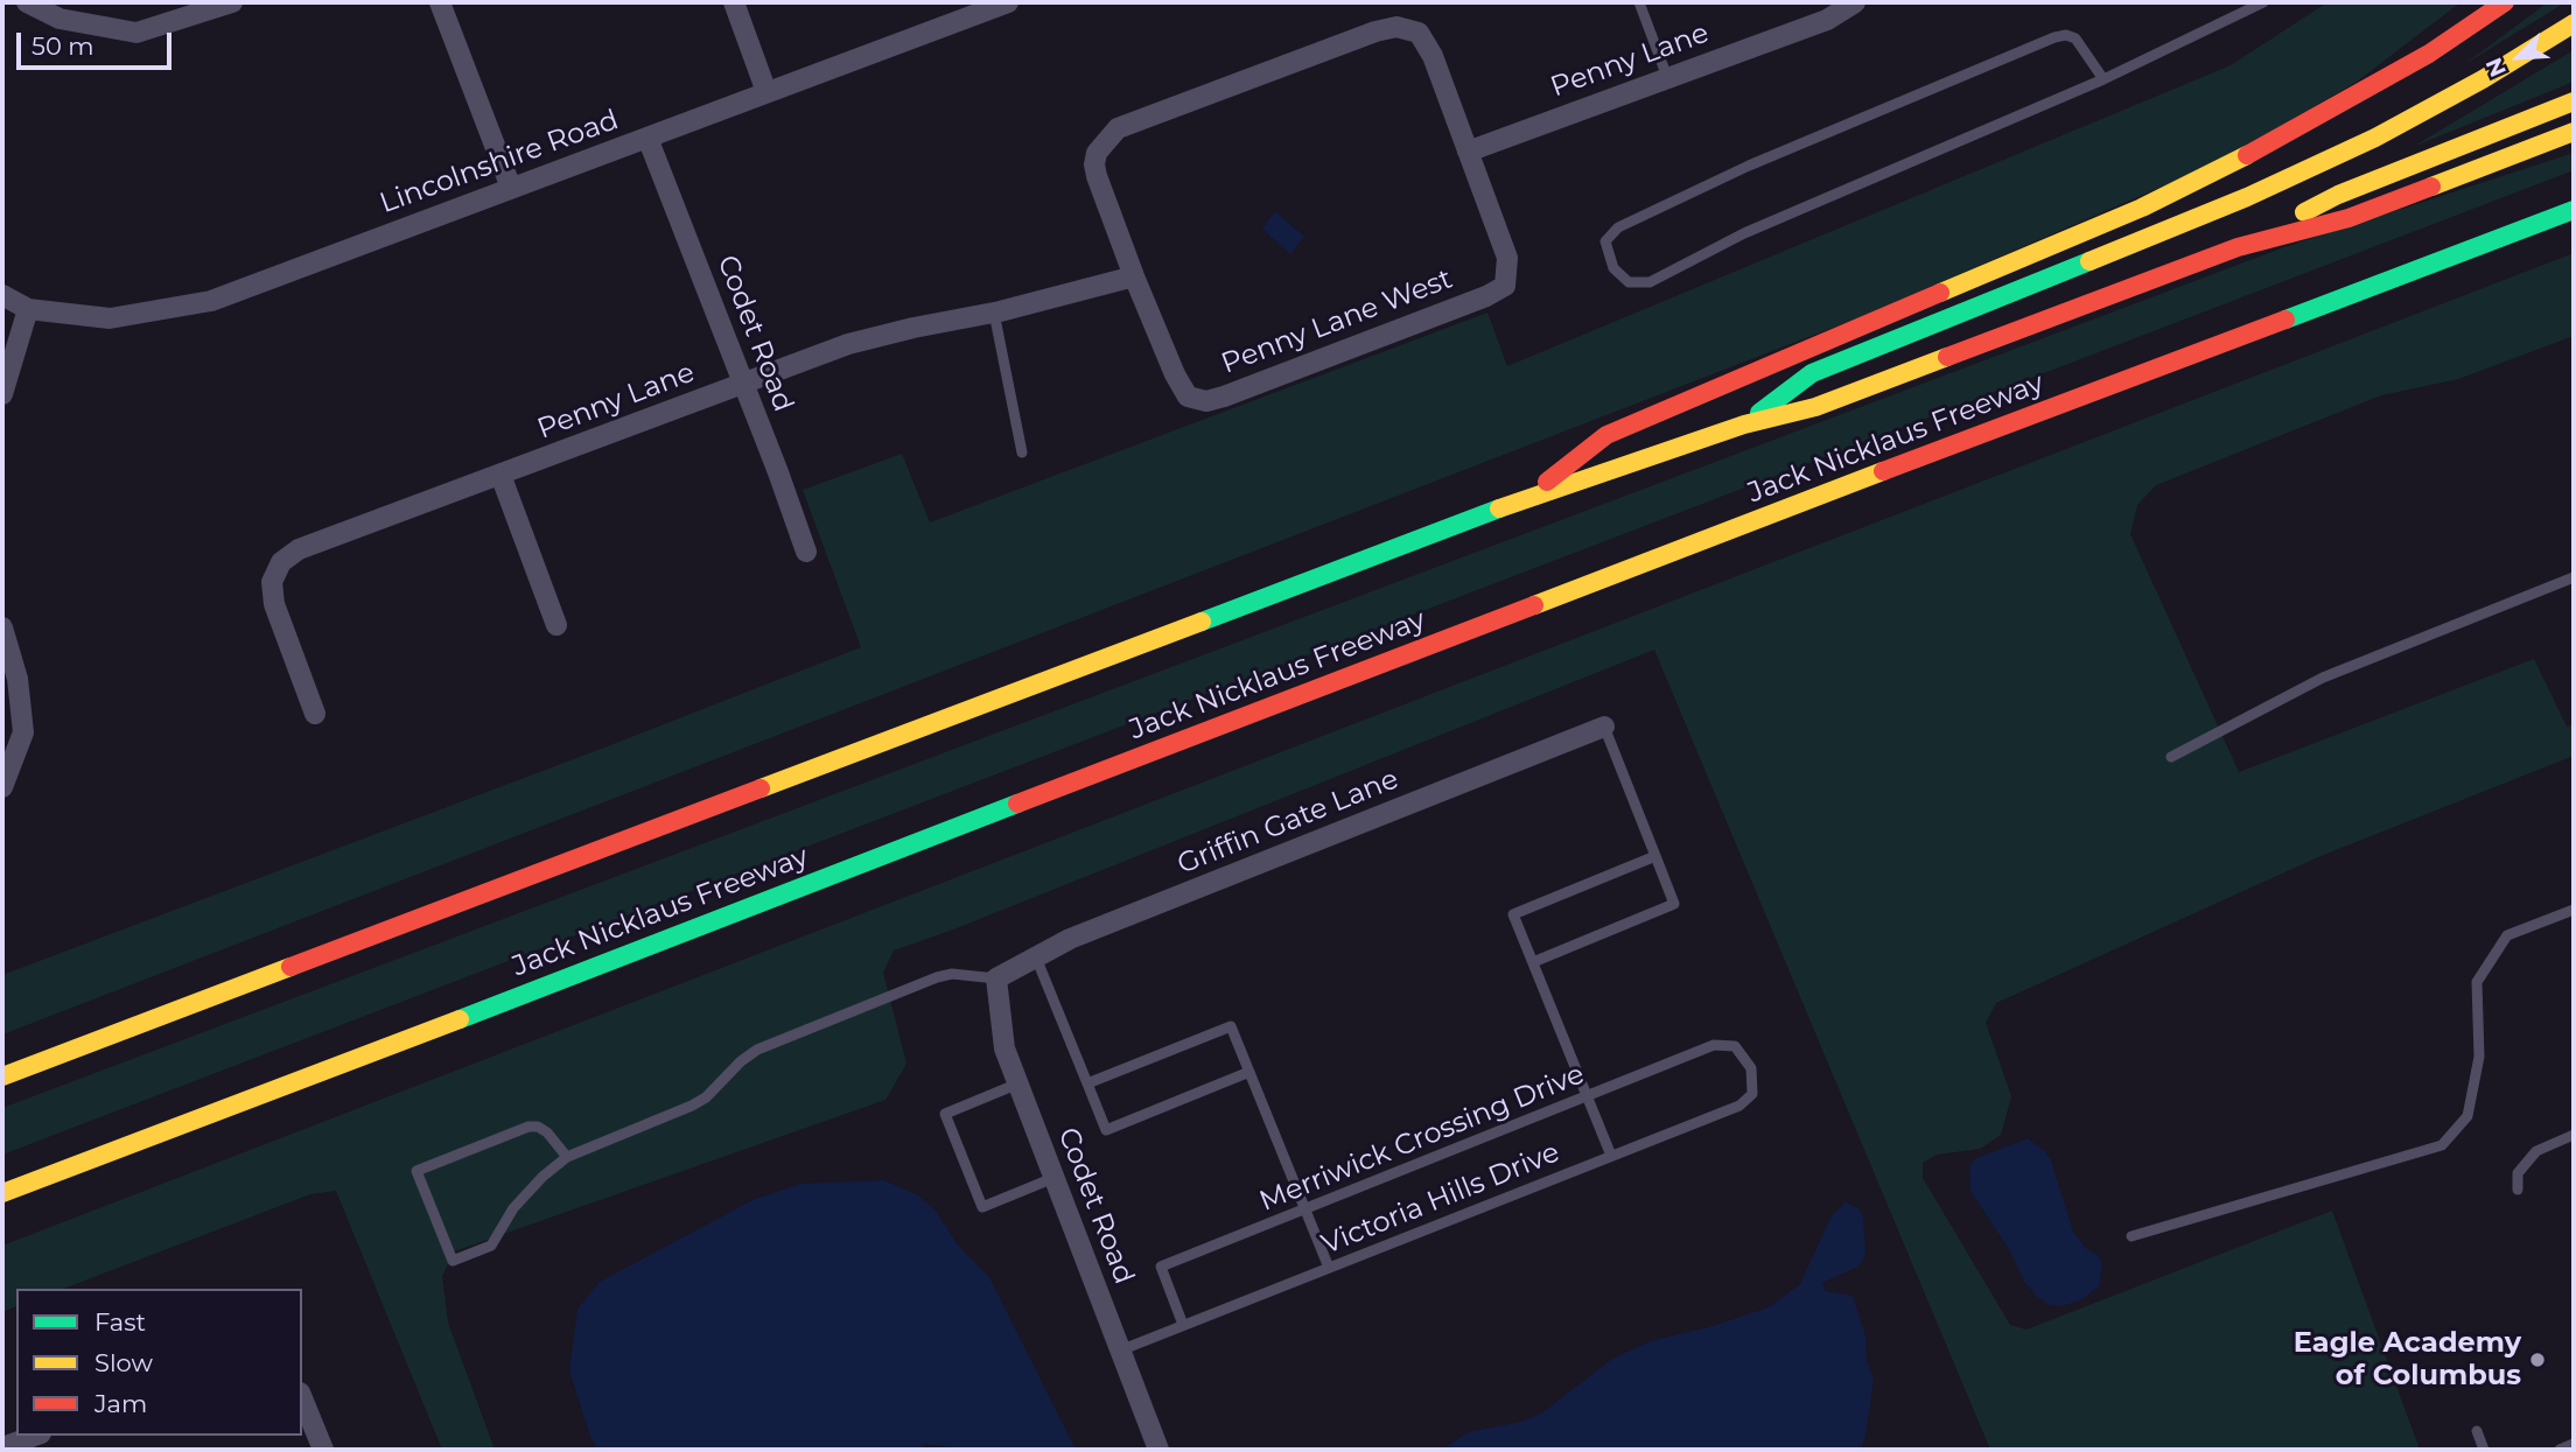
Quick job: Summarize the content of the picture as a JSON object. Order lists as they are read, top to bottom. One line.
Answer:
{"streets":{"highway":["Jack Nicklaus Freeway"],"street":["Penny Lane","Lincolnshire Road","Penny Lane West","Codet Road","Griffin Gate Lane"],"lane":["Merriwick Crossing Drive","Victoria Hills Drive"]},"crossings":[["Penny Lane","Penny Lane West"],["Penny Lane","Codet Road"],["Lincolnshire Road","Codet Road"],["Codet Road","Griffin Gate Lane"],["Codet Road","Victoria Hills Drive"],["Merriwick Crossing Drive","Victoria Hills Drive"]],"places":["Eagle Academy of Columbus"],"legend":["Fast","Slow","Jam"],"scale_bar":"50 m","north":"bottom left"}
